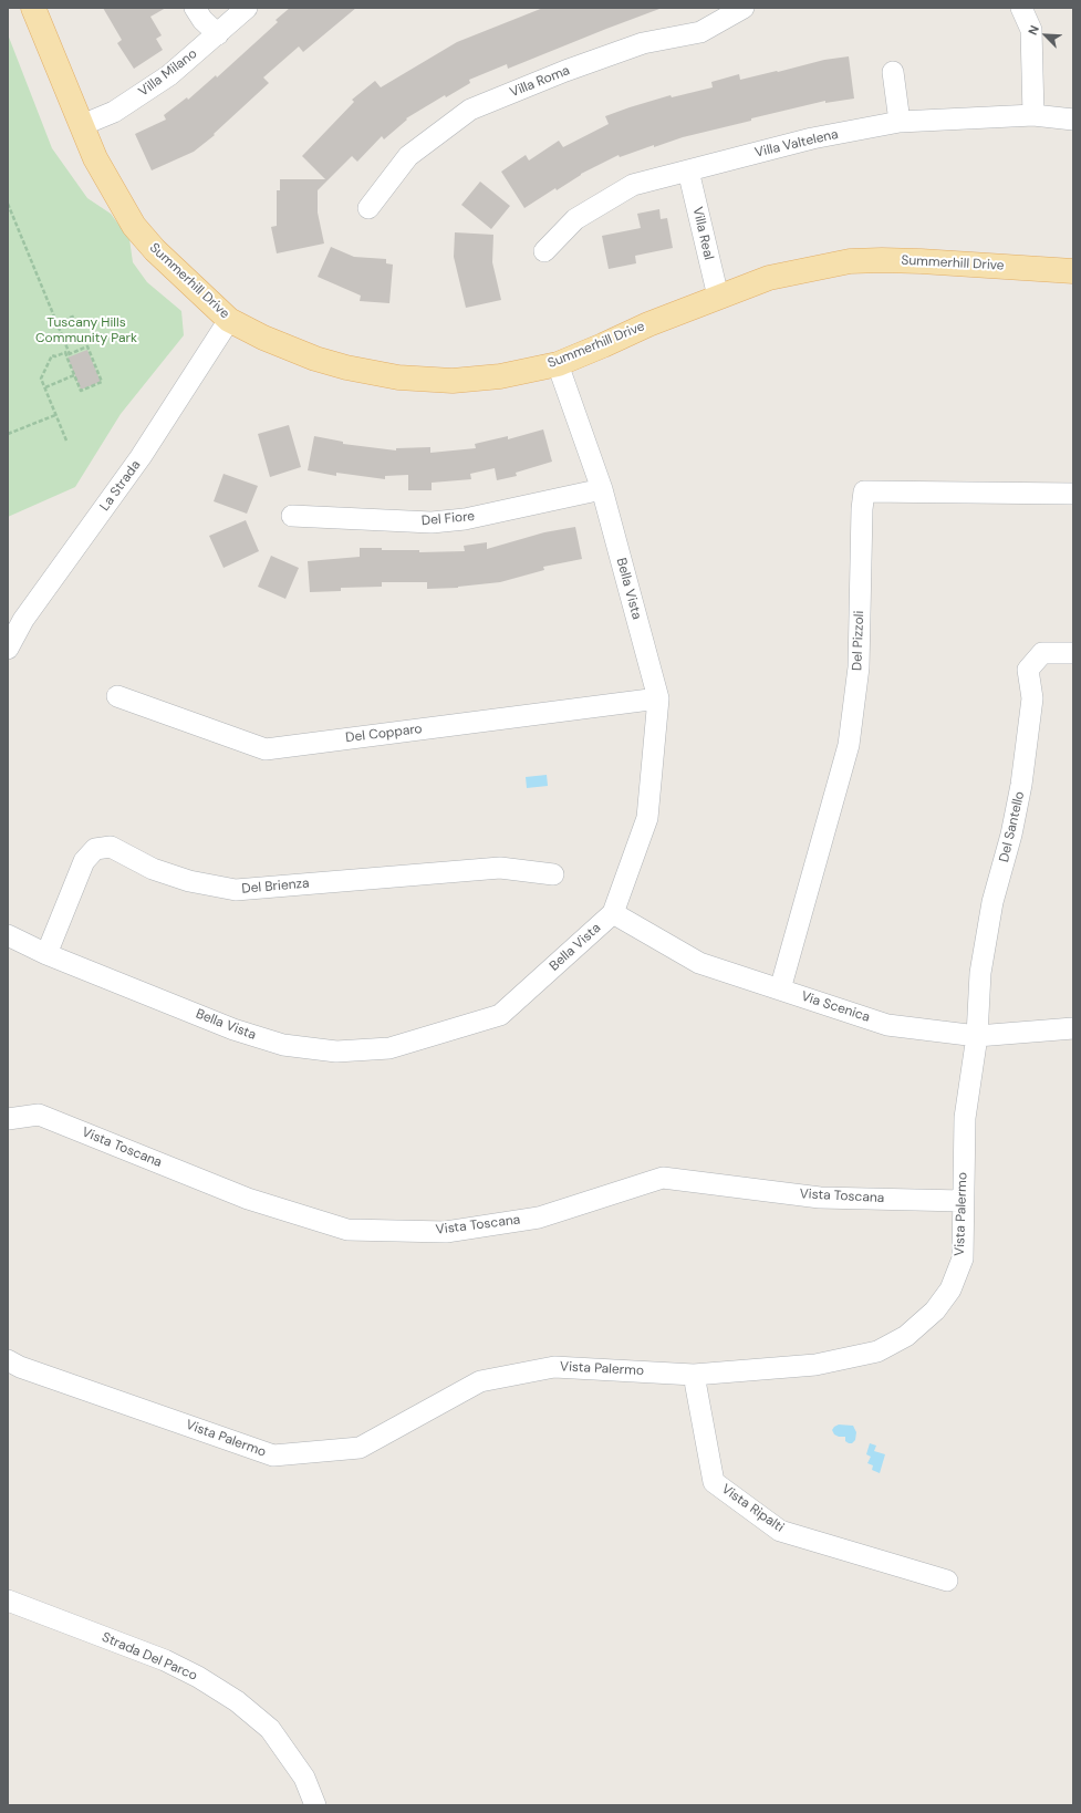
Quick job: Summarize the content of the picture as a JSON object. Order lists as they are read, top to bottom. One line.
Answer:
{"streets":{"main road":["Summerhill Drive"],"street":["Villa Milano","Villa Roma","Villa Valtelena","Villa Real","La Strada","Del Fiore","Bella Vista","Del Pizzoli","Del Copparo","Del Santello","Del Brienza","Via Scenica","Vista Toscana","Vista Palermo","Vista Ripalti","Strada Del Parco"]},"crossings":[["Villa Milano","Summerhill Drive"],["Villa Valtelena","Villa Real"],["Villa Real","Summerhill Drive"],["Summerhill Drive","La Strada"],["Summerhill Drive","Bella Vista"],["Del Fiore","Bella Vista"],["Bella Vista","Del Copparo"],["Bella Vista","Del Brienza"],["Bella Vista","Via Scenica"],["Del Pizzoli","Via Scenica"],["Del Santello","Via Scenica"],["Del Santello","Vista Palermo"],["Via Scenica","Vista Palermo"],["Vista Toscana","Vista Palermo"],["Vista Palermo","Vista Ripalti"]],"parks":["Tuscany Hills Community Park"],"north":"top left"}
